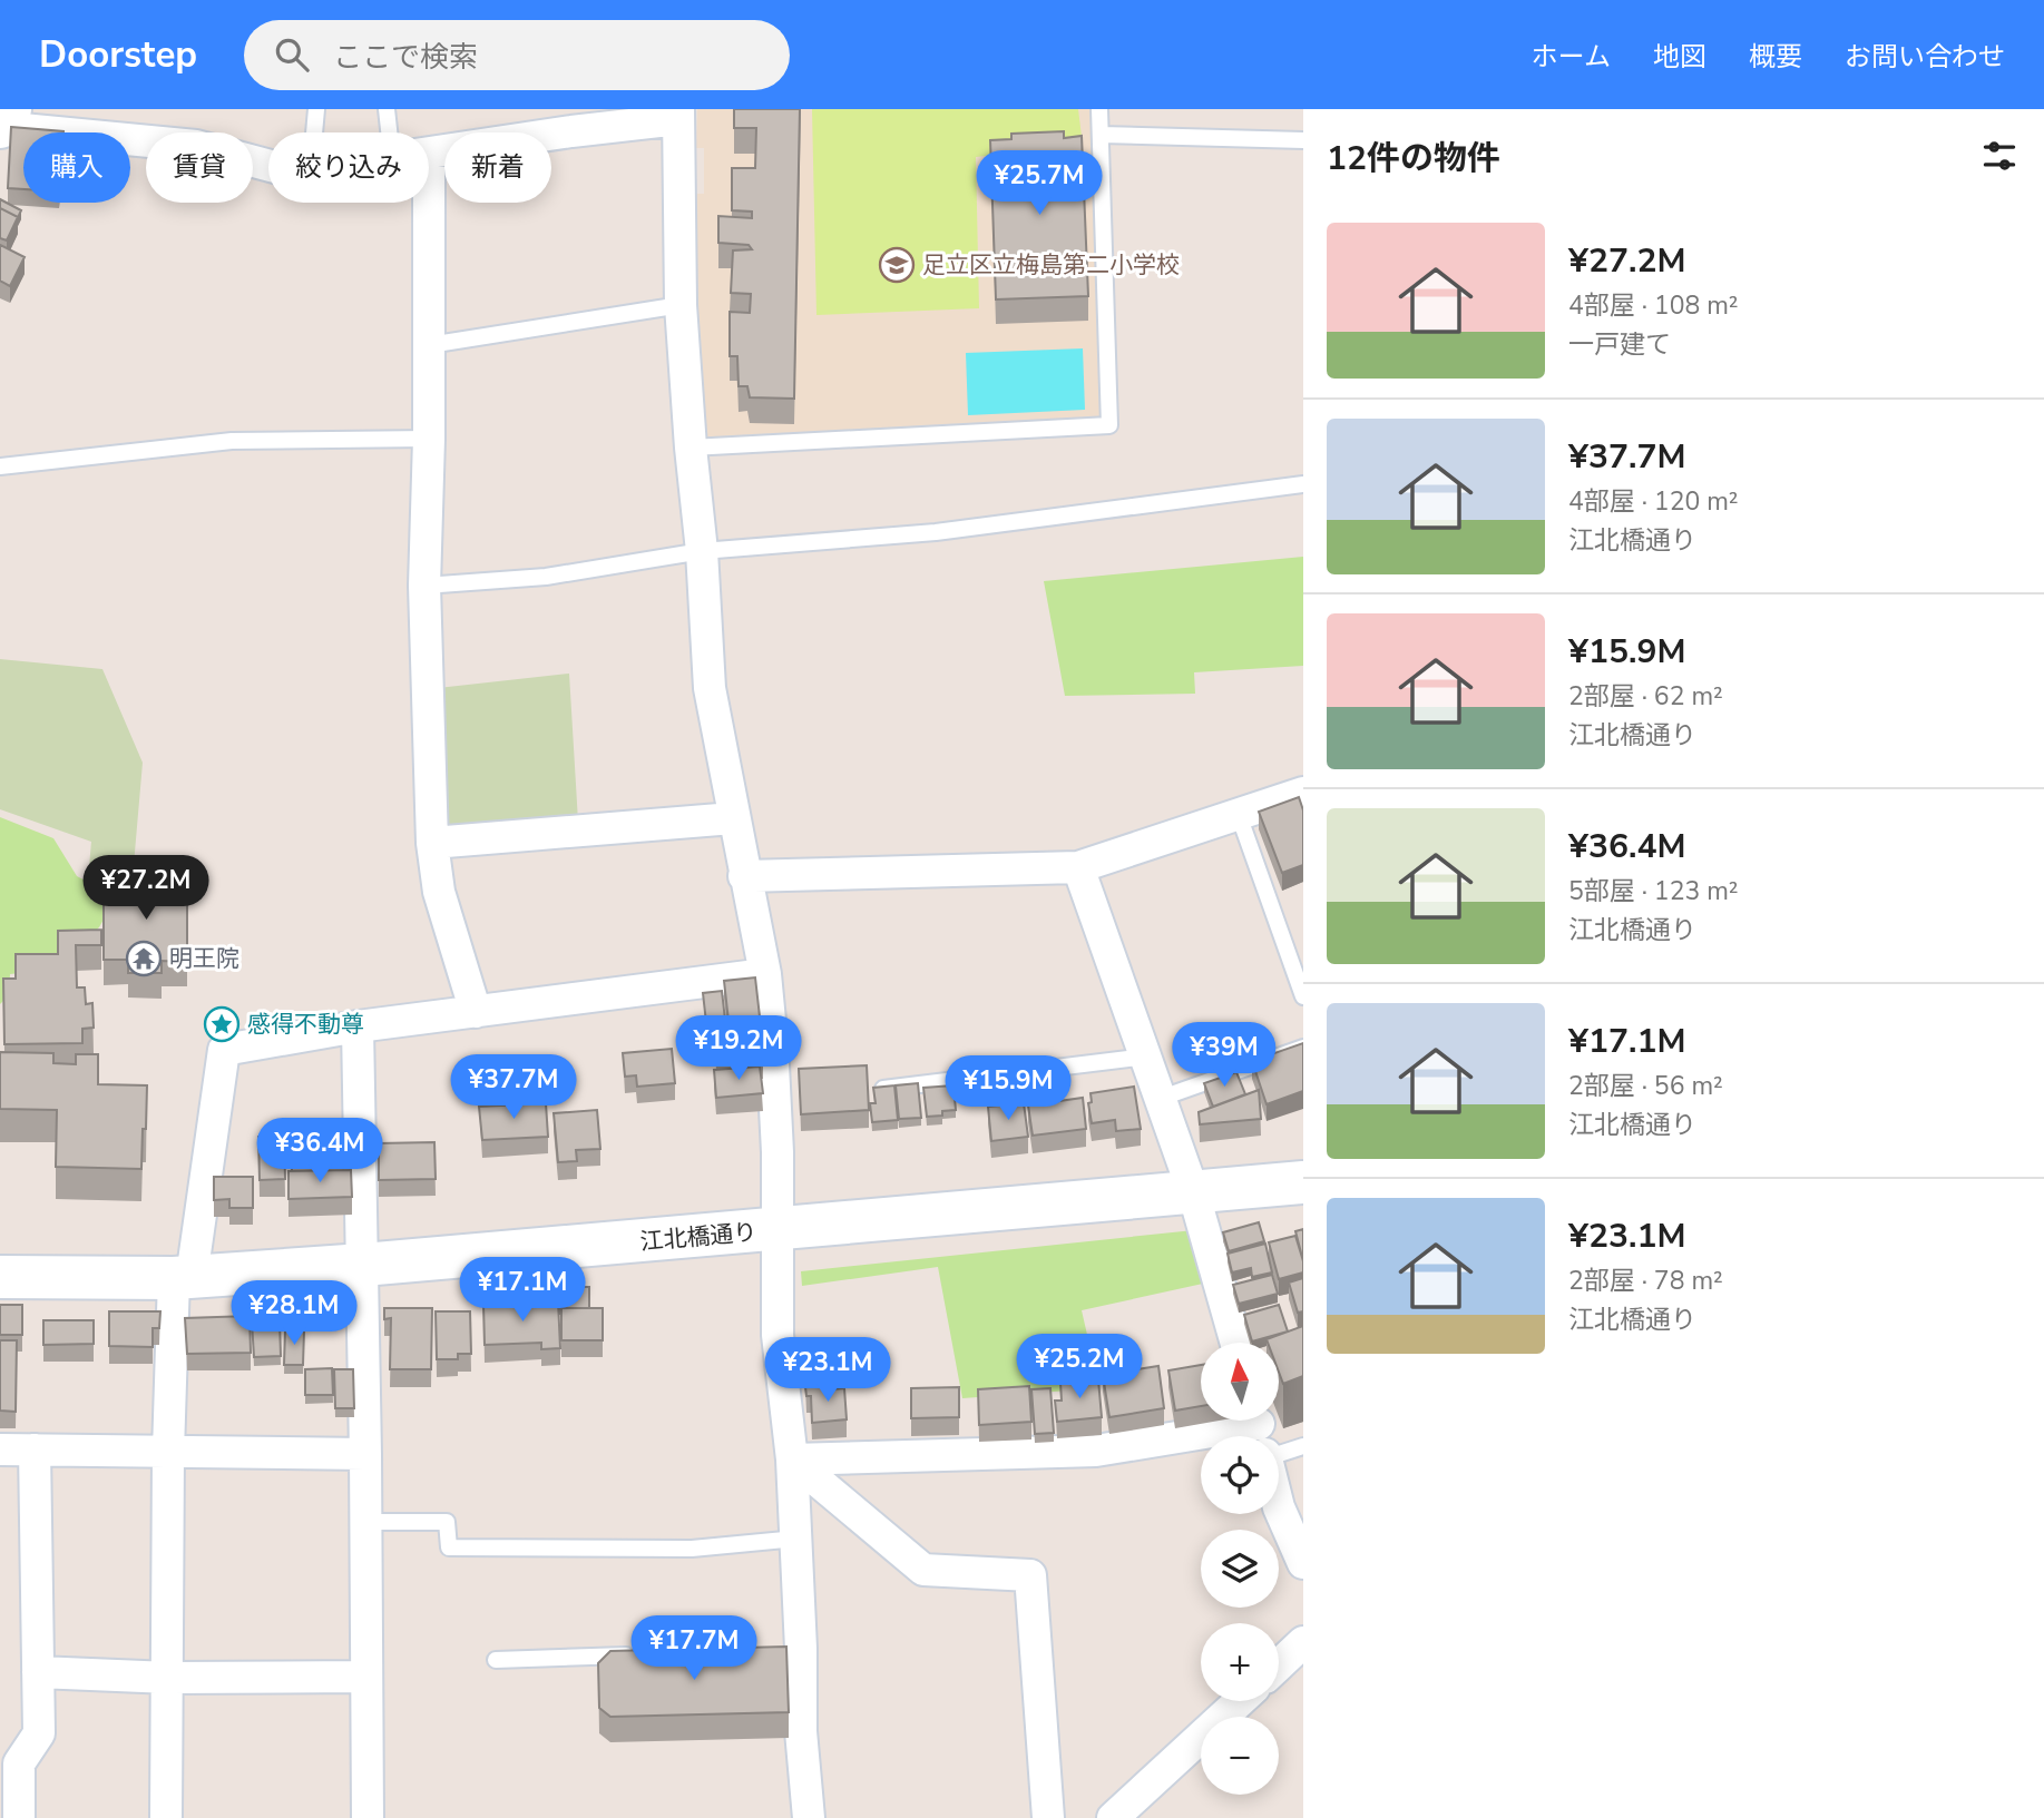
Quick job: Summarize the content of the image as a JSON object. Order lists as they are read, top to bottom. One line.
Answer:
{"streets":{"main road":["江北橋通り"]},"places":{"school or university":["足立区立梅島第二小学校"],"temple":["明王院"],"place":["感得不動尊"]},"north":"top","page":{"header":"Doorstep","search":"ここで検索","nav":["ホーム","地図","概要","お問い合わせ"],"heading":"12件の物件","chip":["購入","賃貸","絞り込み","新着"],"price":["¥25.7M","¥27.2M","¥19.2M","¥39M","¥37.7M","¥15.9M","¥36.4M","¥17.1M","¥28.1M","¥25.2M","¥23.1M","¥17.7M"],"list":[{"name":"¥27.2M","note":"4部屋 · 108 m² · 一戸建て"},{"name":"¥37.7M","note":"4部屋 · 120 m² · 江北橋通り"},{"name":"¥15.9M","note":"2部屋 · 62 m² · 江北橋通り"},{"name":"¥36.4M","note":"5部屋 · 123 m² · 江北橋通り"},{"name":"¥17.1M","note":"2部屋 · 56 m² · 江北橋通り"},{"name":"¥23.1M","note":"2部屋 · 78 m² · 江北橋通り"}],"map_buttons":["+","−"]}}
